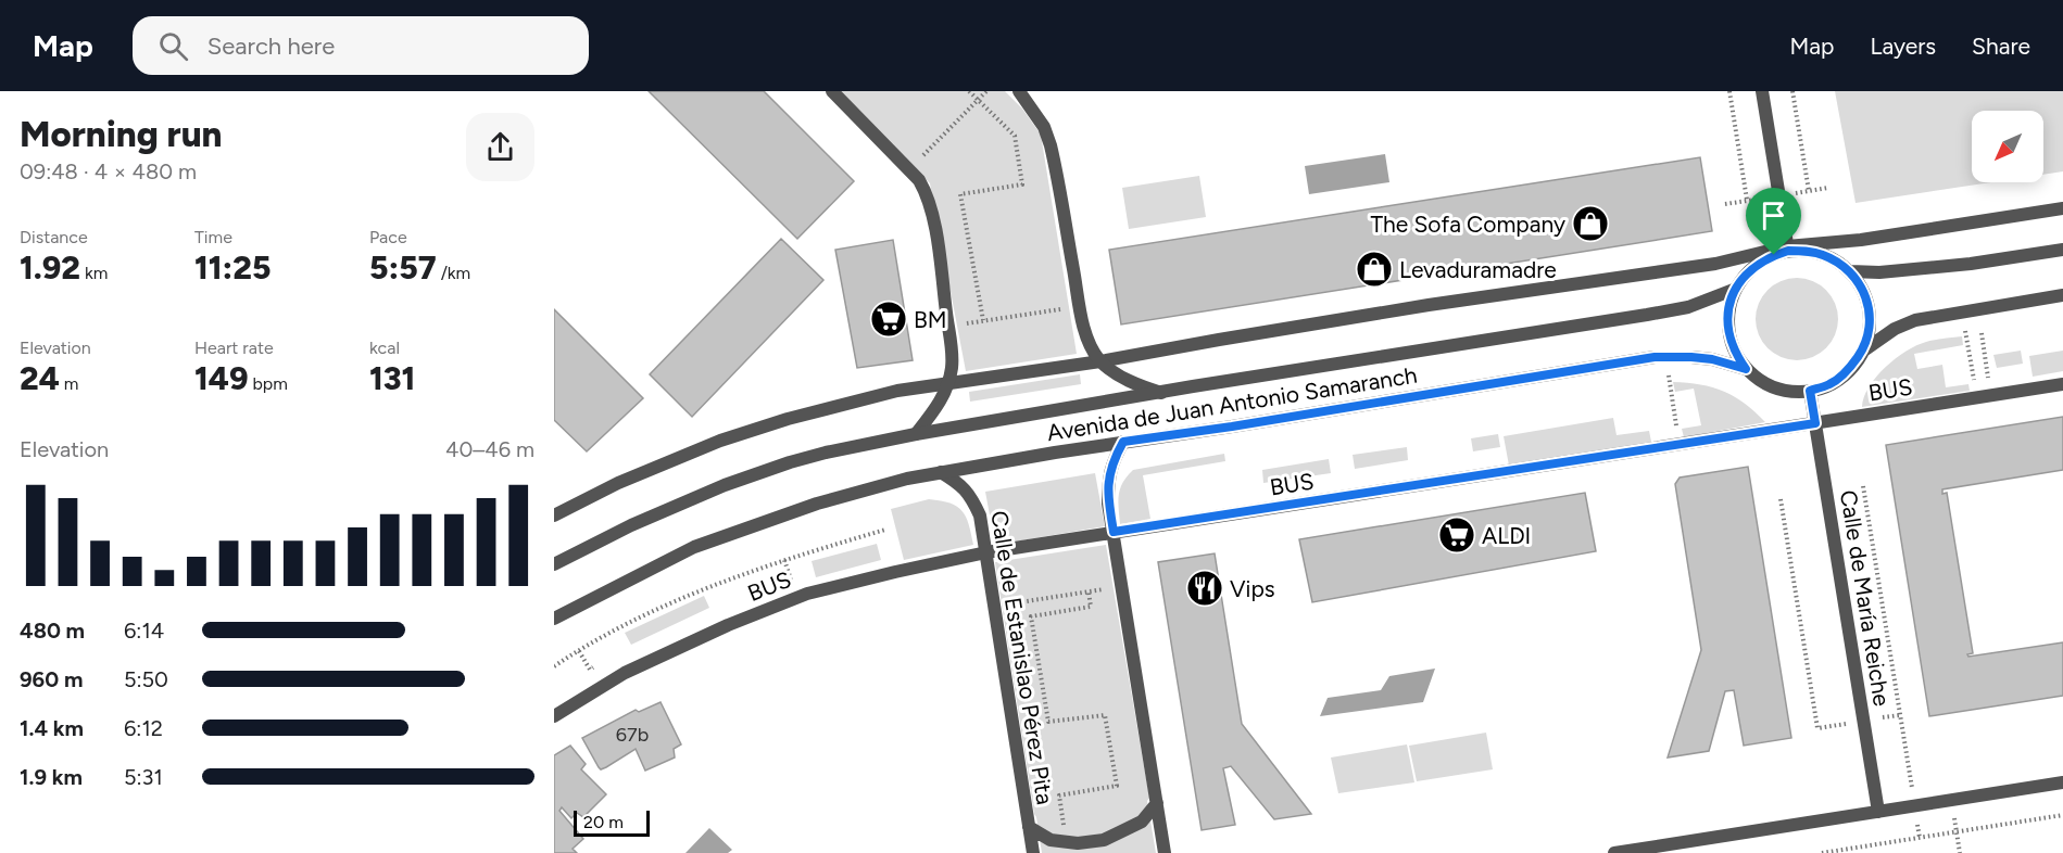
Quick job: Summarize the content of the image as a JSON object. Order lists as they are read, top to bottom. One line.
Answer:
{"streets":{"street":["BUS","Avenida de Juan Antonio Samaranch","Calle de María Reiche","Calle de Estanislao Pérez Pita"]},"crossings":[["BUS","Calle de María Reiche"],["BUS","Calle de Estanislao Pérez Pita"],["Avenida de Juan Antonio Samaranch","Calle de María Reiche"],["Avenida de Juan Antonio Samaranch","Calle de Estanislao Pérez Pita"]],"places":{"shop":["The Sofa Company","Levaduramadre"],"supermarket":["BM","ALDI"],"restaurant":["Vips"]},"house_numbers":["67b"],"scale_bar":"20 m","north":"bottom left","page":{"header":"Map","search":"Search here","nav":["Map","Layers","Share"],"heading":["Morning run","09:48 · 4 × 480 m"],"stats":[["Distance","1.92 km"],["Time","11:25"],["Pace","5:57 /km"],["Elevation","24 m"],["Heart rate","149 bpm"],["kcal","131"]],"chart":["Elevation","40–46 m"],"list":[{"name":"480 m","note":"6:14"},{"name":"960 m","note":"5:50"},{"name":"1.4 km","note":"6:12"},{"name":"1.9 km","note":"5:31"}],"scale":"20 m"}}
